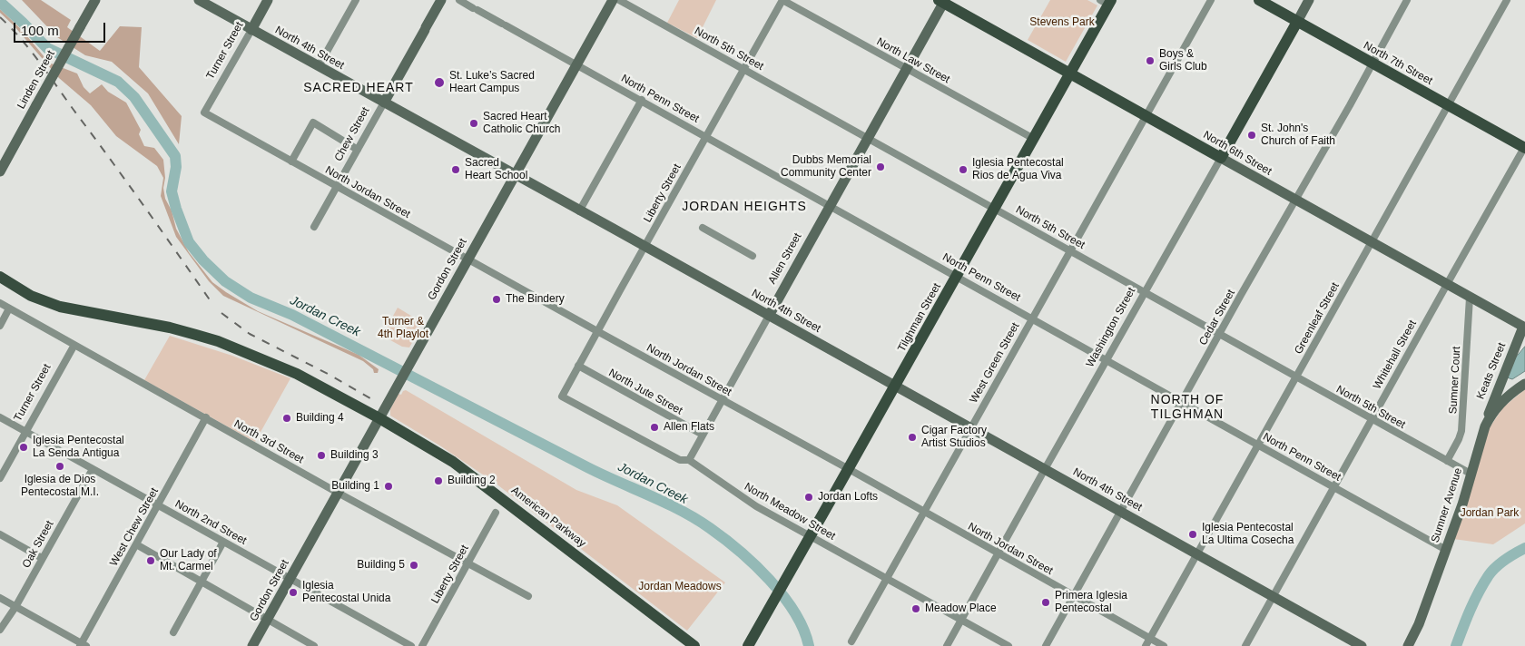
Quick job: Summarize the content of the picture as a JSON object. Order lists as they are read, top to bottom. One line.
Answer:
{"streets":{"main road":["North 7th Street","North 6th Street","Tilghman Street","Washington Street","American Parkway"],"street":["North 4th Street","North 5th Street","Turner Street","North Law Street","Linden Street","North Penn Street","Chew Street","North Jordan Street","Liberty Street","Allen Street","Gordon Street","Cedar Street","Greenleaf Street","Whitehall Street","West Green Street","Keats Street","Sumner Court","North Jute Street","North 3rd Street","Sumner Avenue","North Meadow Street","North 2nd Street","West Chew Street","Oak Street"]},"crossings":[["North 4th Street","Turner Street"],["North 4th Street","Chew Street"],["North 4th Street","Liberty Street"],["North 4th Street","Allen Street"],["North 4th Street","Gordon Street"],["North 4th Street","Tilghman Street"],["North 4th Street","Cedar Street"],["North 4th Street","Greenleaf Street"],["North 4th Street","Washington Street"],["North 4th Street","Whitehall Street"],["North 4th Street","West Green Street"],["North 5th Street","Liberty Street"],["North 5th Street","Allen Street"],["North 5th Street","Tilghman Street"],["North 5th Street","Cedar Street"],["North 5th Street","Greenleaf Street"],["North 5th Street","Washington Street"],["North 5th Street","Whitehall Street"],["North 5th Street","West Green Street"],["North 5th Street","Sumner Court"],["North 5th Street","Sumner Avenue"],["Turner Street","North Jordan Street"],["Turner Street","North 3rd Street"],["Turner Street","North 2nd Street"],["North Law Street","Liberty Street"],["North Law Street","Allen Street"],["North Law Street","Tilghman Street"],["North 7th Street","Cedar Street"],["North 7th Street","Greenleaf Street"],["North 7th Street","Washington Street"],["North 7th Street","Whitehall Street"],["North Penn Street","Liberty Street"],["North Penn Street","Allen Street"],["North Penn Street","Gordon Street"],["North Penn Street","Tilghman Street"],["North Penn Street","Cedar Street"],["North Penn Street","Greenleaf Street"],["North Penn Street","Washington Street"],["North Penn Street","Whitehall Street"],["North Penn Street","West Green Street"],["North Penn Street","Sumner Avenue"],["Chew Street","North Jordan Street"],["North 6th Street","Allen Street"],["North 6th Street","Tilghman Street"],["North 6th Street","Cedar Street"],["North 6th Street","Greenleaf Street"],["North 6th Street","Washington Street"],["North 6th Street","Whitehall Street"],["North 6th Street","West Green Street"],["North 6th Street","Keats Street"],["North 6th Street","Sumner Court"],["North Jordan Street","Liberty Street"],["North Jordan Street","Allen Street"],["North Jordan Street","Gordon Street"],["North Jordan Street","Tilghman Street"],["North Jordan Street","Cedar Street"],["North Jordan Street","Greenleaf Street"],["North Jordan Street","Washington Street"],["North Jordan Street","West Green Street"],["Liberty Street","North Jute Street"],["Liberty Street","North 3rd Street"],["Liberty Street","North Meadow Street"],["Allen Street","North Jute Street"],["Allen Street","North Meadow Street"],["Gordon Street","North 3rd Street"],["Gordon Street","American Parkway"],["Gordon Street","North 2nd Street"],["Washington Street","North Meadow Street"],["West Green Street","North Meadow Street"],["Keats Street","Sumner Avenue"],["North 3rd Street","West Chew Street"],["North 2nd Street","West Chew Street"],["North 2nd Street","Oak Street"]],"districts":["SACRED HEART","JORDAN HEIGHTS","NORTH OF TILGHMAN"],"water":["Jordan Creek"],"parks":["Stevens Park","Turner & 4th Playlot","Jordan Park","Jordan Meadows"],"places":["Boys & Girls Club","St. Luke’s Sacred Heart Campus","Sacred Heart Catholic Church","St. John's Church of Faith","Dubbs Memorial Community Center","Sacred Heart School","Iglesia Pentecostal Rios de Agua Viva","The Bindery","Building 4","Allen Flats","Cigar Factory Artist Studios","Iglesia Pentecostal La Senda Antigua","Building 3","Iglesia de Dios Pentecostal M.I.","Building 2","Building 1","Jordan Lofts","Iglesia Pentecostal La Ultima Cosecha","Our Lady of Mt. Carmel","Building 5","Iglesia Pentecostal Unida","Primera Iglesia Pentecostal","Meadow Place"],"scale_bar":"100 m"}
